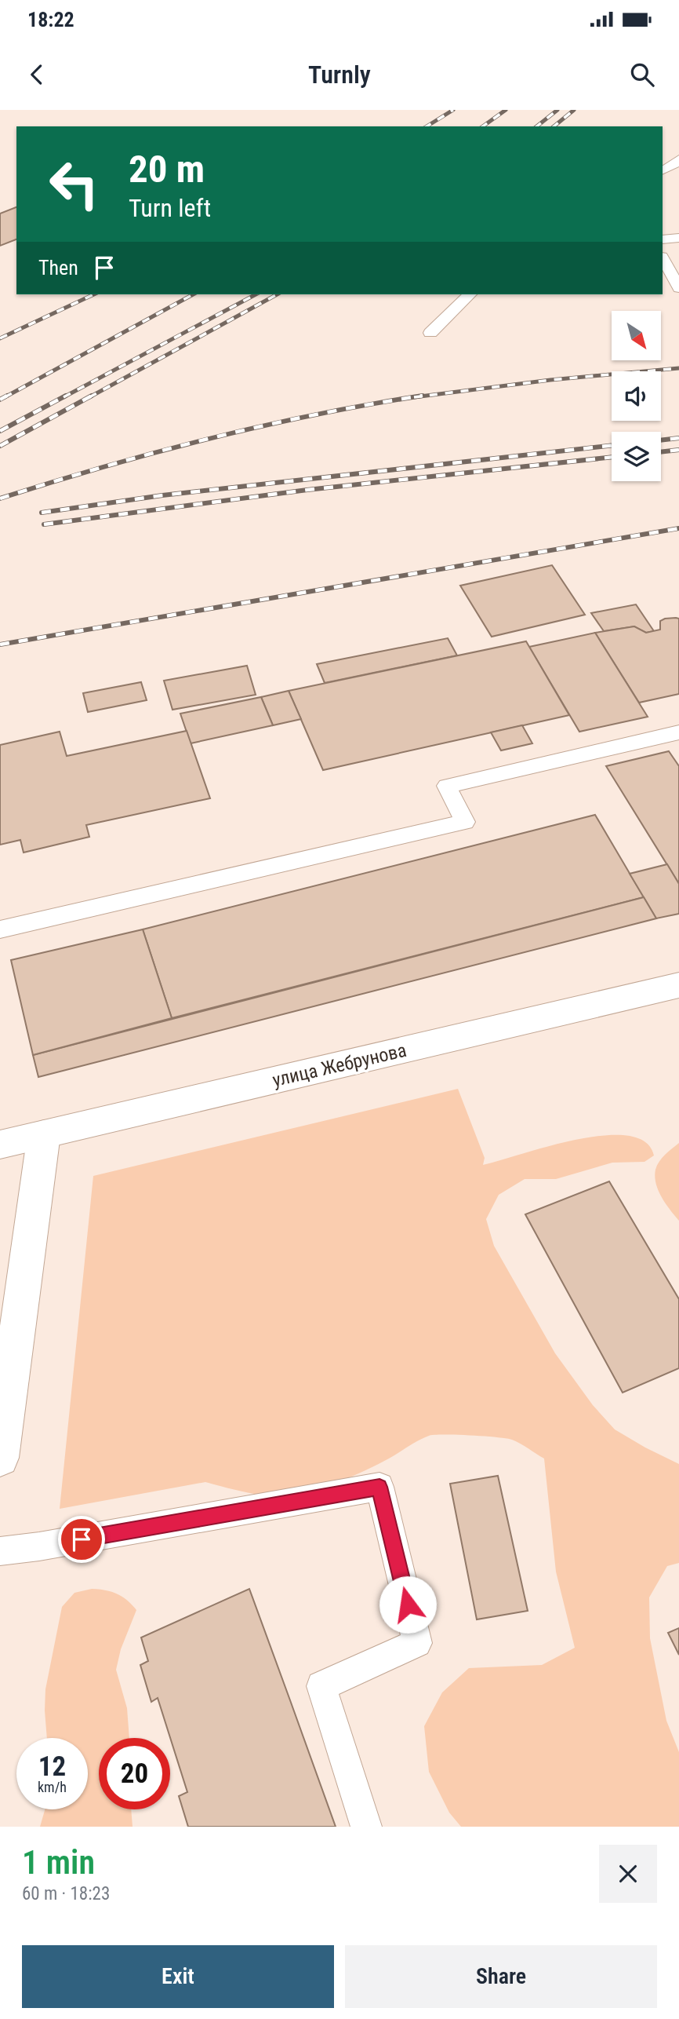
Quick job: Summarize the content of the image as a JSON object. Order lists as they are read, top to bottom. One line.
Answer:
{"streets":{"street":["улица Жебрунова"]},"north":"bottom right","page":{"status":"18:22","header":"Turnly","turn":["20 m","Turn left"],"then":"Then","speed":"12 km/h","limit":"20","heading":["1 min","60 m · 18:23"],"buttons":["Exit","Share"]}}
